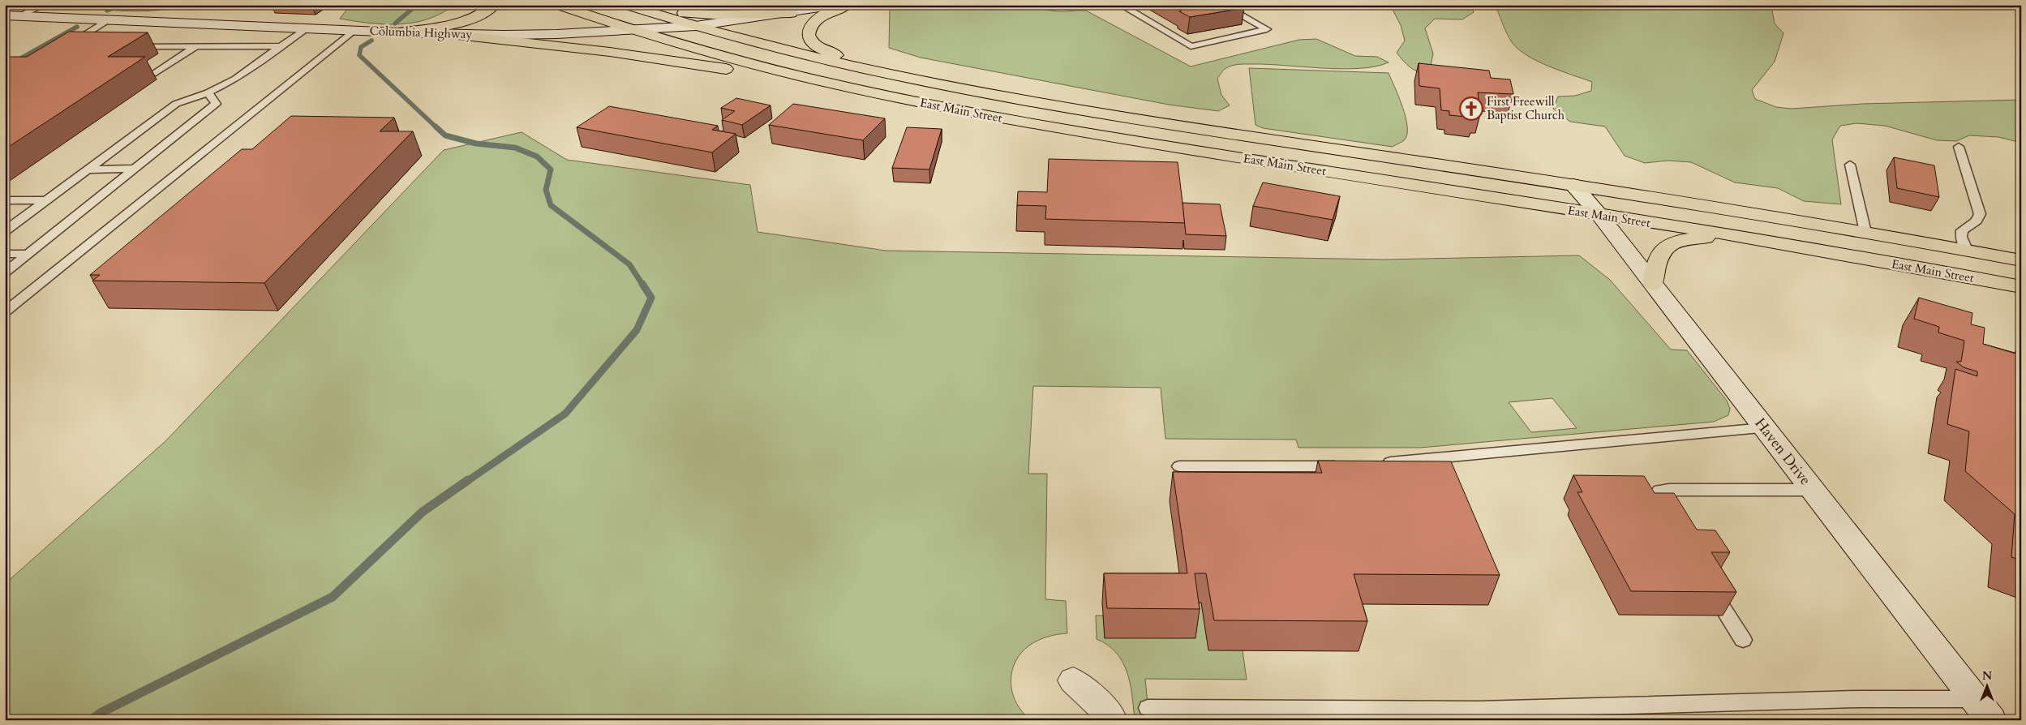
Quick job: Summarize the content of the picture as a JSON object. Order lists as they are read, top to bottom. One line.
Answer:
{"streets":{"main road":["Columbia Highway","East Main Street","Haven Drive"]},"crossings":[["Columbia Highway","East Main Street"],["East Main Street","Haven Drive"]],"places":{"church":["First Freewill Baptist Church"]},"north":"top"}
